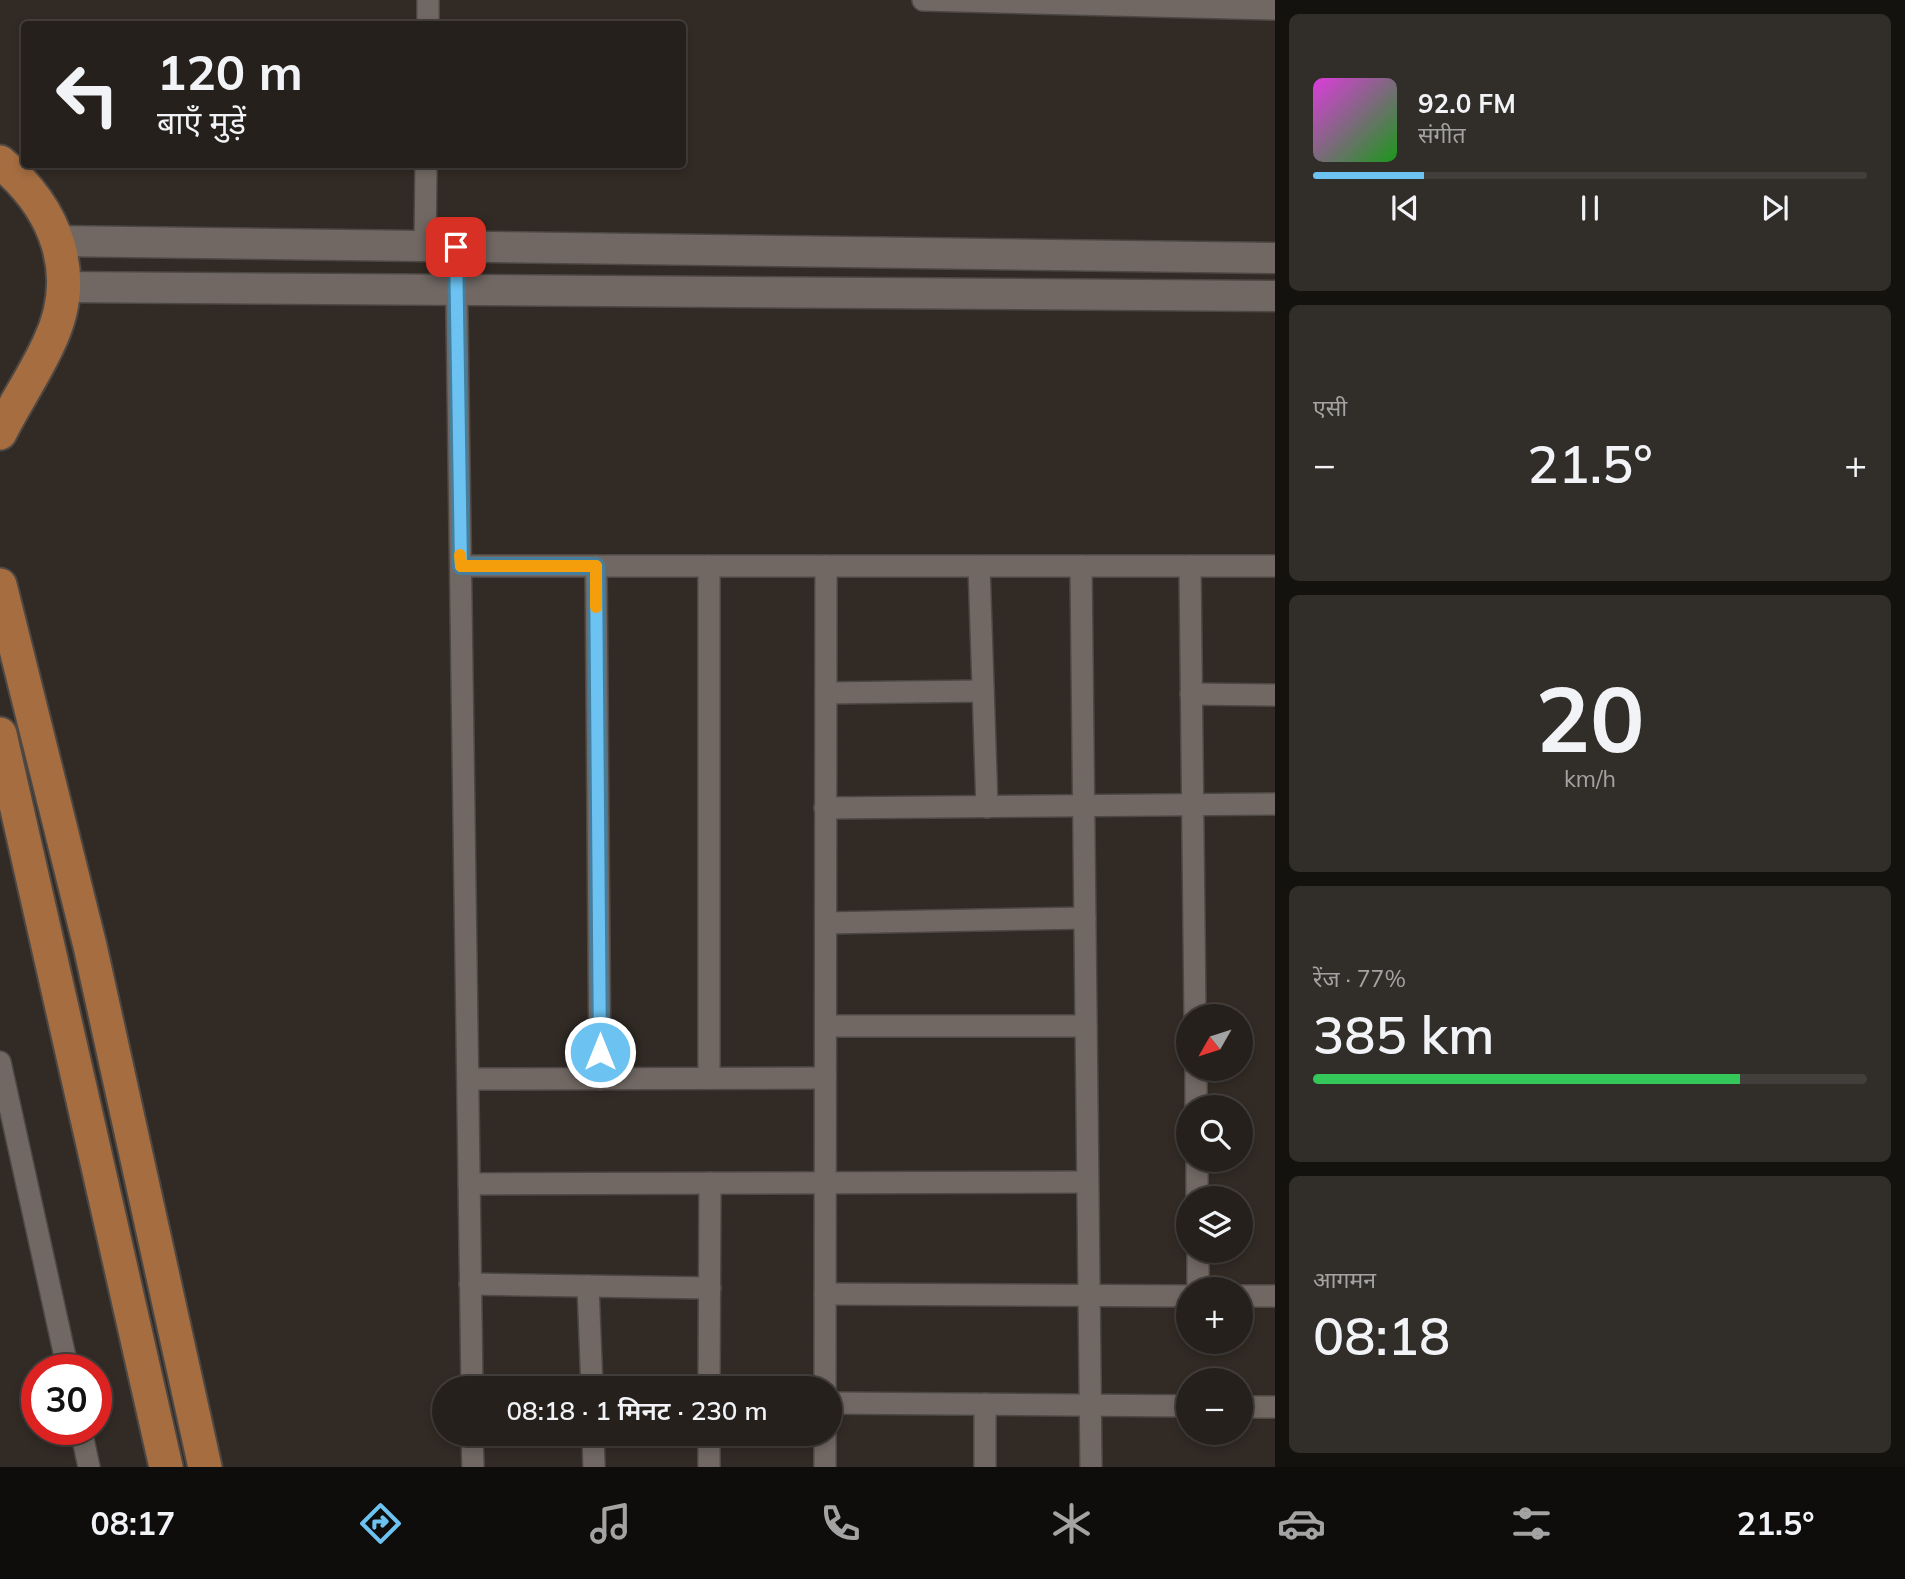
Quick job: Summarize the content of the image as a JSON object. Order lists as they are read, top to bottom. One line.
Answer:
{"north":"bottom left","page":{"turn":["120 m","बाएँ मुड़ें"],"song":["92.0 FM","संगीत"],"tile":["एसी",["20","km/h"],["रेंज · 77%","385 km"],["आगमन","08:18"]],"heat":["−","21.5°","+"],"map_buttons":["+","−"],"limit":"30","trip":"08:18 · 1 मिनट · 230 m","tabs":["08:17","21.5°"]}}
